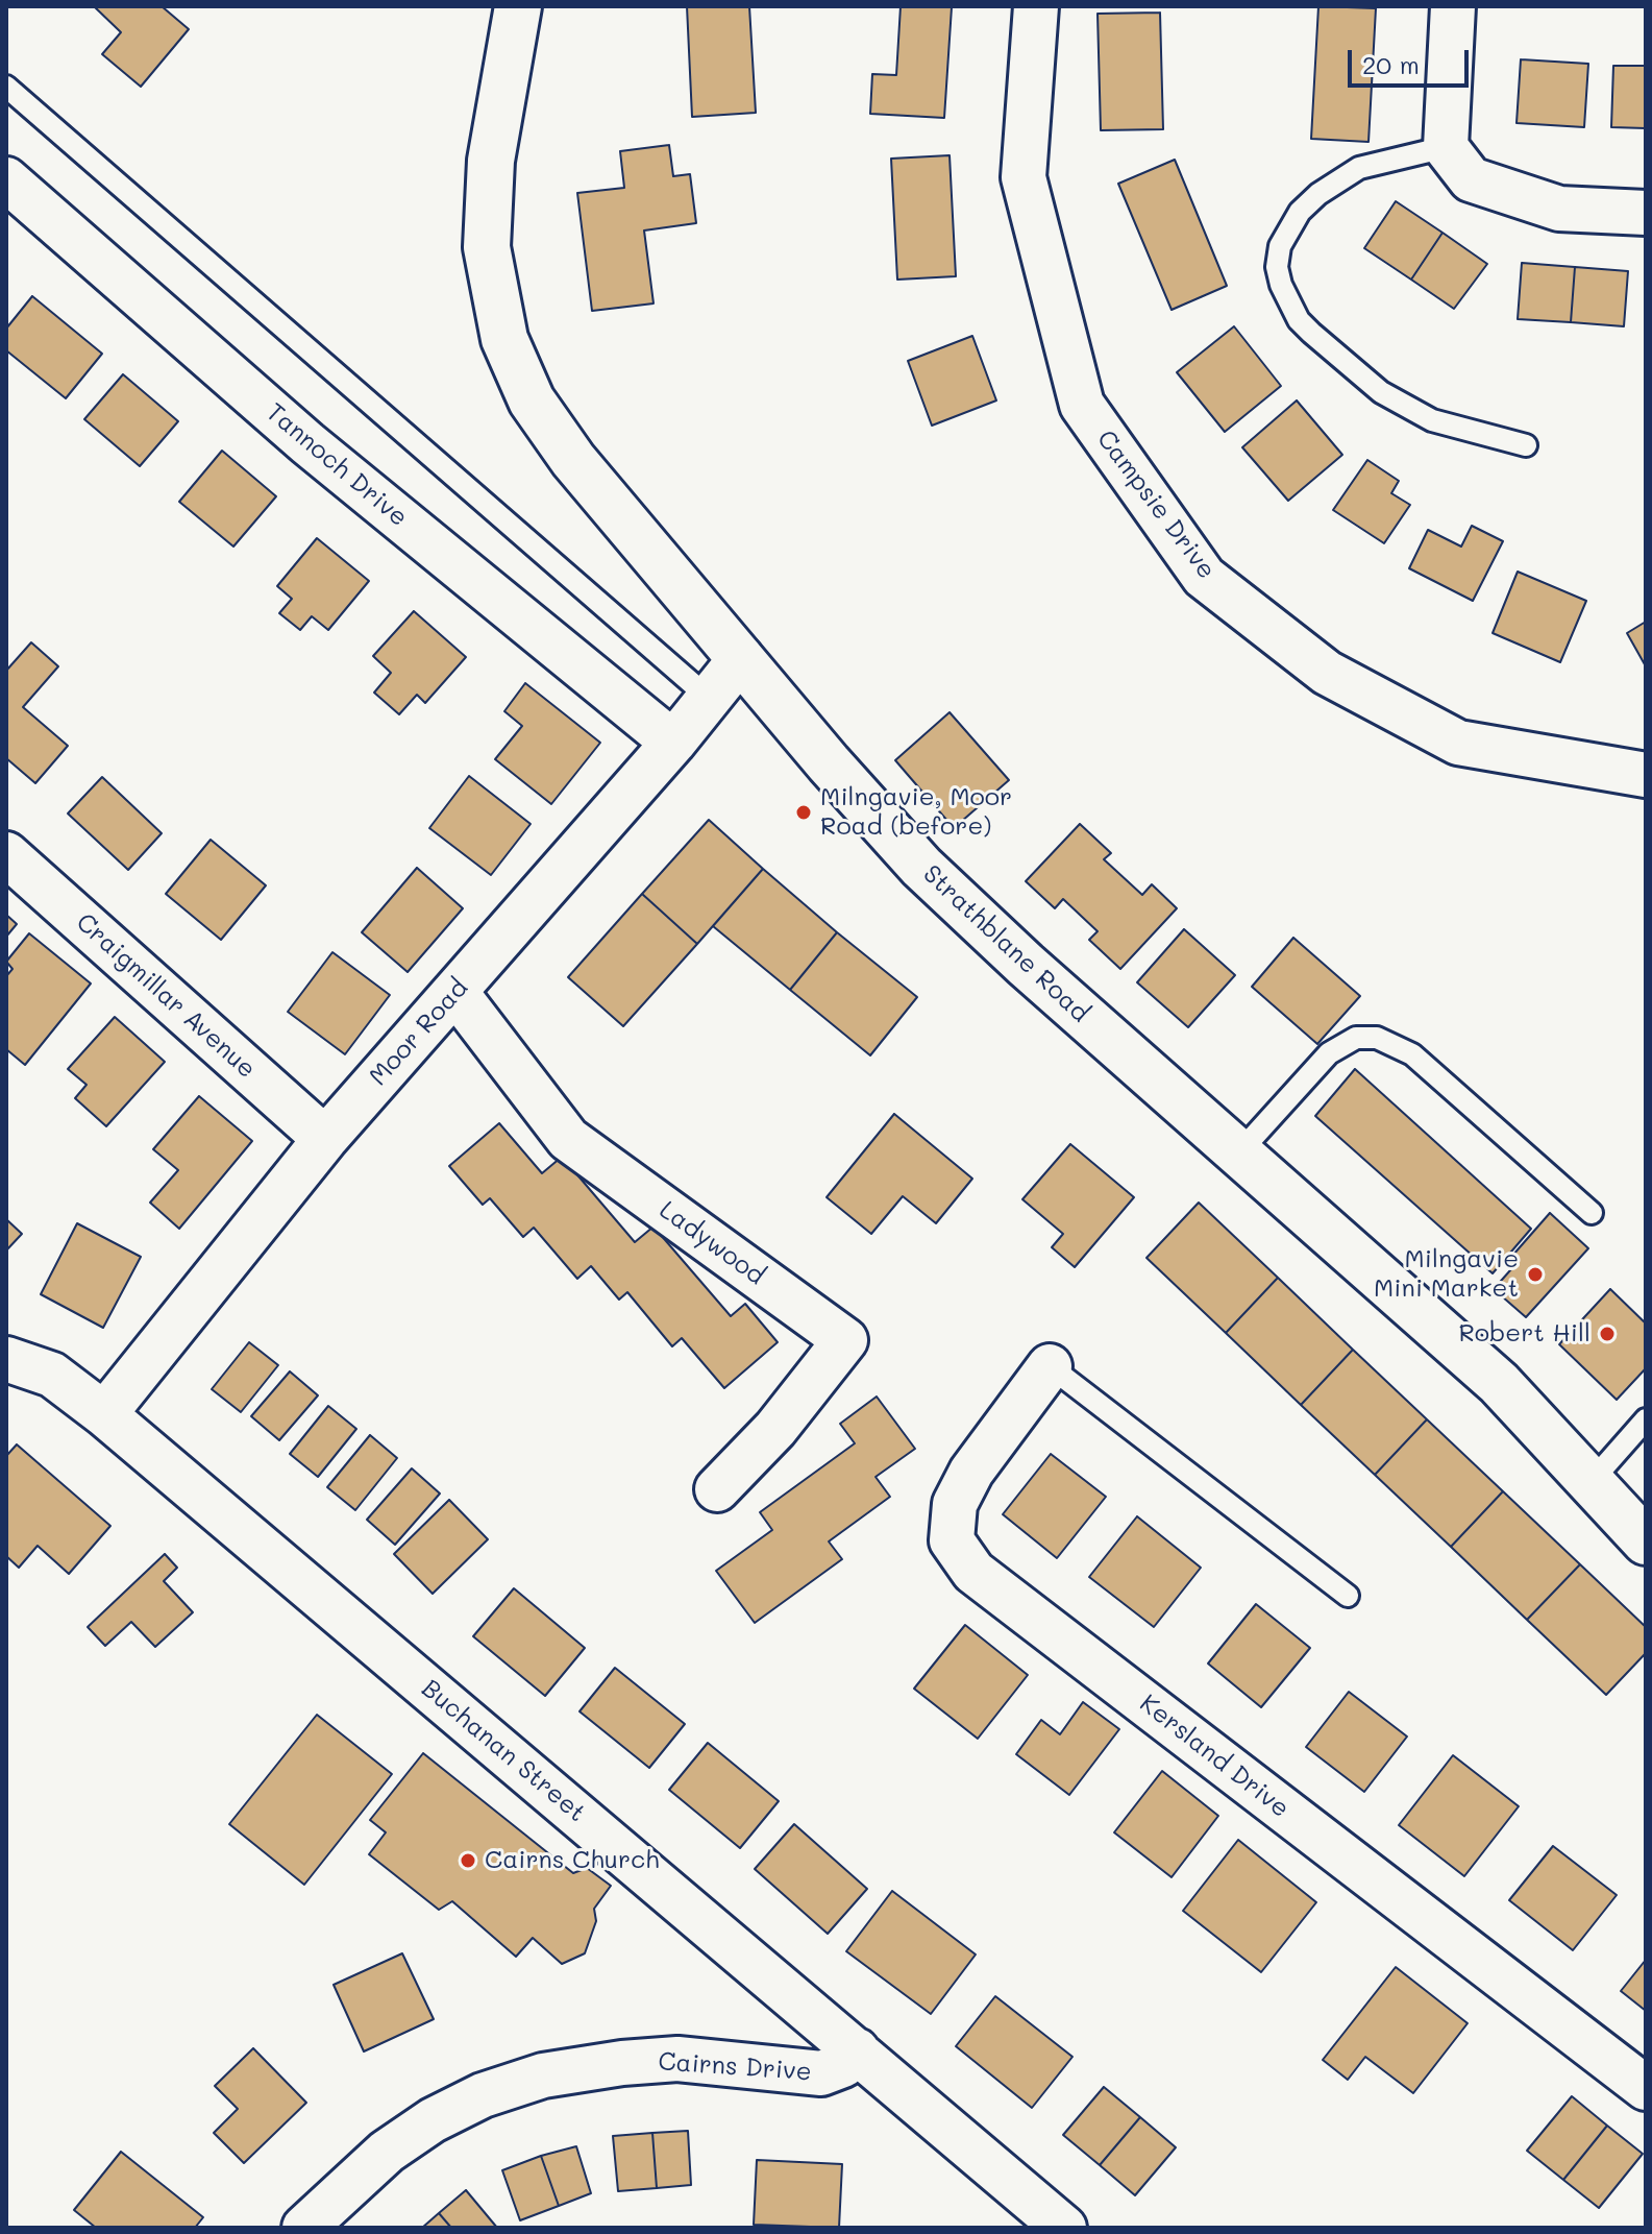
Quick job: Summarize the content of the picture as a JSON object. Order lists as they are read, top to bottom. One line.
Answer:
{"streets":{"main road":["Strathblane Road"],"street":["Tannoch Drive","Campsie Drive","Craigmillar Avenue","Moor Road","Ladywood","Buchanan Street","Kersland Drive","Cairns Drive"]},"crossings":[["Tannoch Drive","Moor Road"],["Strathblane Road","Moor Road"],["Craigmillar Avenue","Moor Road"],["Moor Road","Ladywood"],["Moor Road","Buchanan Street"],["Buchanan Street","Cairns Drive"]],"places":["Milngavie, Moor Road (before)","Milngavie Mini Market","Robert Hill","Cairns Church"],"scale_bar":"20 m"}
